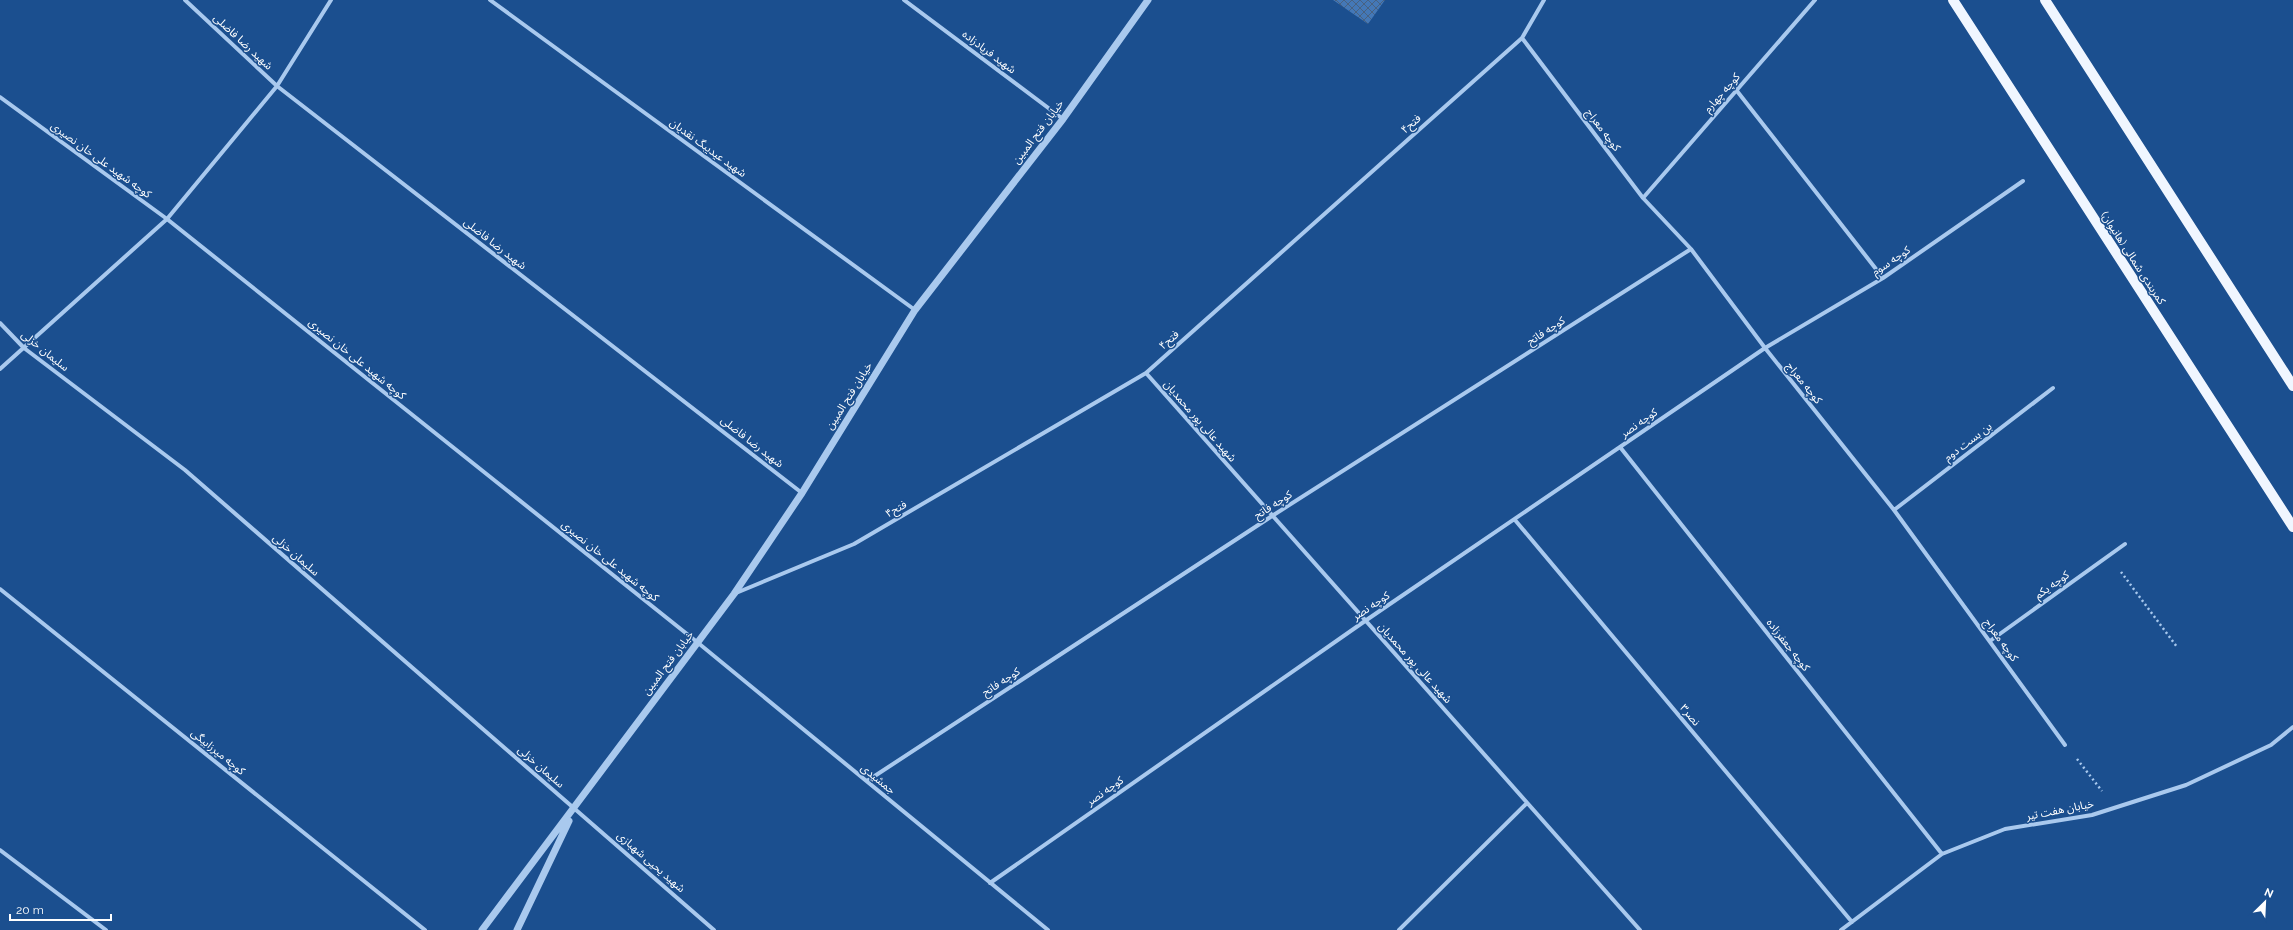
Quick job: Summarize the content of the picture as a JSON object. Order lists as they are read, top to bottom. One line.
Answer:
{"streets":{"main road":["کمربندی شمالی (هانیوان)"],"street":["شهید رضا فاضلی","شهید فریادزاده","کوچه چهارم","فتح۴","کوچه معراج","خیابان فتح المبین","شهید عیدیبگ نقدیان","کوچه شهید علی خان نصیری","کوچه سوم","کوچه فاتح","سلیمان خزلی","شهید عالی پور محمدیان","کوچه نصر","بن بست دوم","کوچه یکم","کوچه جعفرزاده","نصر۳","کوچه میرزابیگی","جمشیدی","خیابان هفت تیر","شهید یحیی شهبازی"]},"crossings":[["شهید رضا فاضلی","خیابان فتح المبین"],["شهید فریادزاده","خیابان فتح المبین"],["کوچه چهارم","کوچه معراج"],["فتح۴","کوچه معراج"],["فتح۴","خیابان فتح المبین"],["فتح۴","شهید عالی پور محمدیان"],["کوچه معراج","کوچه سوم"],["کوچه معراج","کوچه فاتح"],["کوچه معراج","کوچه نصر"],["کوچه معراج","بن بست دوم"],["کوچه معراج","کوچه یکم"],["خیابان فتح المبین","شهید عیدیبگ نقدیان"],["خیابان فتح المبین","کوچه شهید علی خان نصیری"],["خیابان فتح المبین","سلیمان خزلی"],["خیابان فتح المبین","جمشیدی"],["خیابان فتح المبین","شهید یحیی شهبازی"],["کوچه شهید علی خان نصیری","جمشیدی"],["کوچه سوم","کوچه نصر"],["کوچه فاتح","شهید عالی پور محمدیان"],["کوچه فاتح","جمشیدی"],["سلیمان خزلی","شهید یحیی شهبازی"],["شهید عالی پور محمدیان","کوچه نصر"],["کوچه نصر","کوچه جعفرزاده"],["کوچه نصر","نصر۳"],["کوچه نصر","جمشیدی"],["کوچه جعفرزاده","خیابان هفت تیر"],["نصر۳","خیابان هفت تیر"]],"scale_bar":"20 m","north":"top right"}
